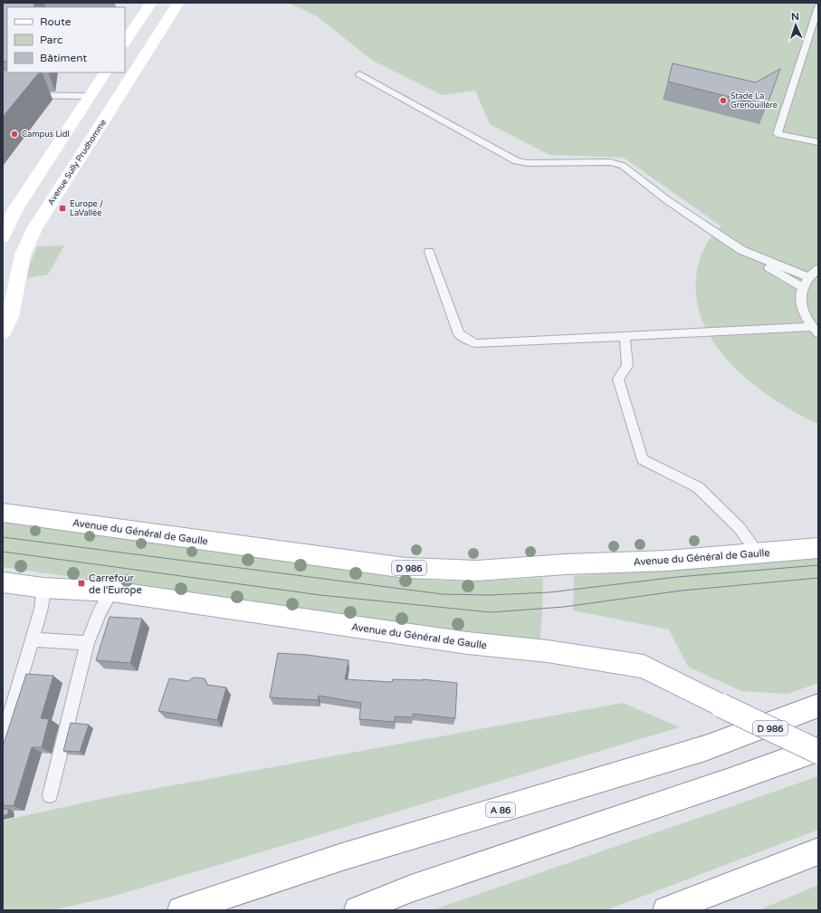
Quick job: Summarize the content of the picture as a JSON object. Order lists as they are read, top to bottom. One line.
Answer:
{"streets":{"main road":["Avenue Sully Prudhomme","Avenue du Général de Gaulle","D 986","A 86"]},"places":{"other":["Stade La Grenouillère","Campus Lidl"],"transit":["Europe / LaVallée","Carrefour de l'Europe"]},"legend":["Route","Parc","Bâtiment"],"north":"top"}
